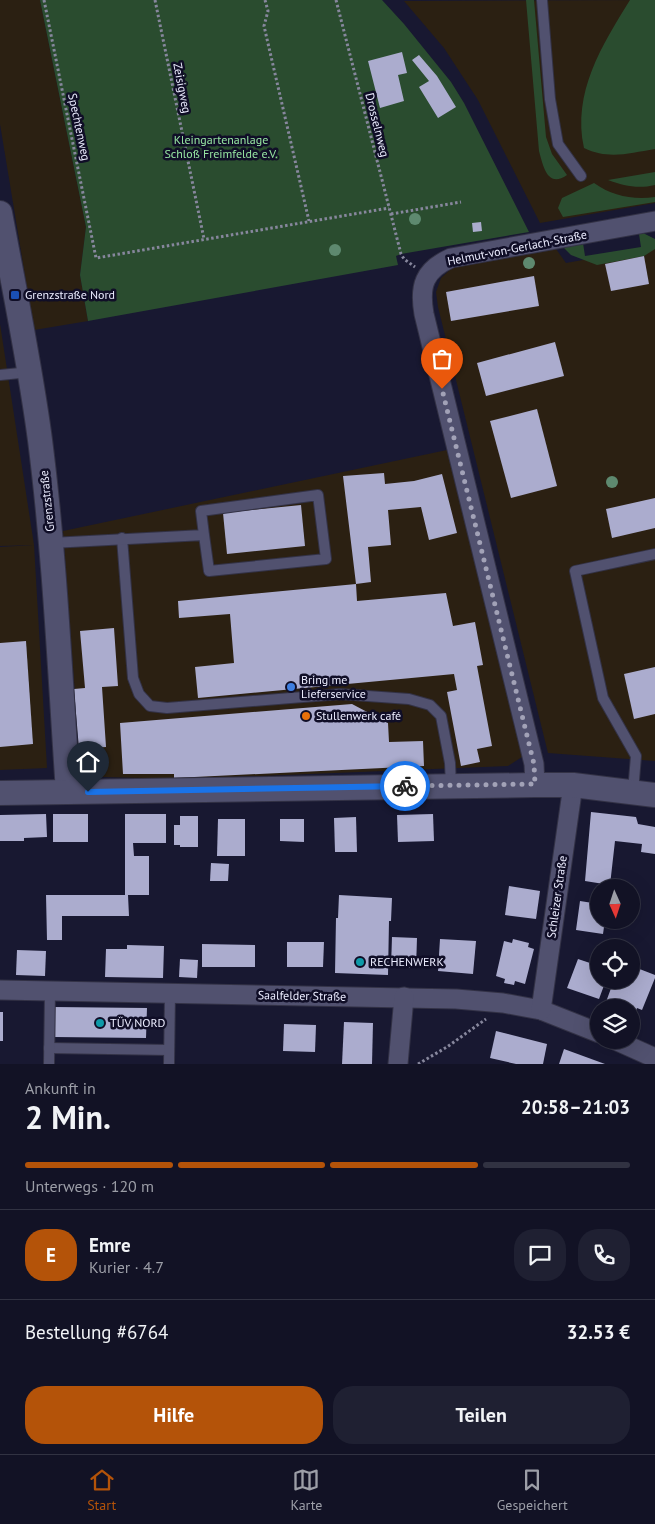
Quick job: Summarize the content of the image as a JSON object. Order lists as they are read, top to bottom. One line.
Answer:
{"streets":{"street":["Helmut-von-Gerlach-Straße","Grenzstraße","Schleizer Straße","Saalfelder Straße"],"path":["Zeisigweg","Drosselnweg","Spechtenweg"]},"crossings":[["Zeisigweg","Spechtenweg"],["Schleizer Straße","Saalfelder Straße"]],"parks":["Kleingartenanlage Schloß Freimfelde e.V."],"places":{"transit":["Grenzstraße Nord"],"other":["Bring me Lieferservice","Stullenwerk café","RECHENWERK","TÜV NORD"]},"north":"bottom","page":{"heading":["2 Min.","Ankunft in","20:58–21:03"],"panel":["Emre","Kurier · 4.7","Bestellung #6764","32.53 €"],"bar":"Unterwegs · 120 m","round":"E","buttons":["Hilfe","Teilen"],"tabs":["Start","Karte","Gespeichert"]}}
